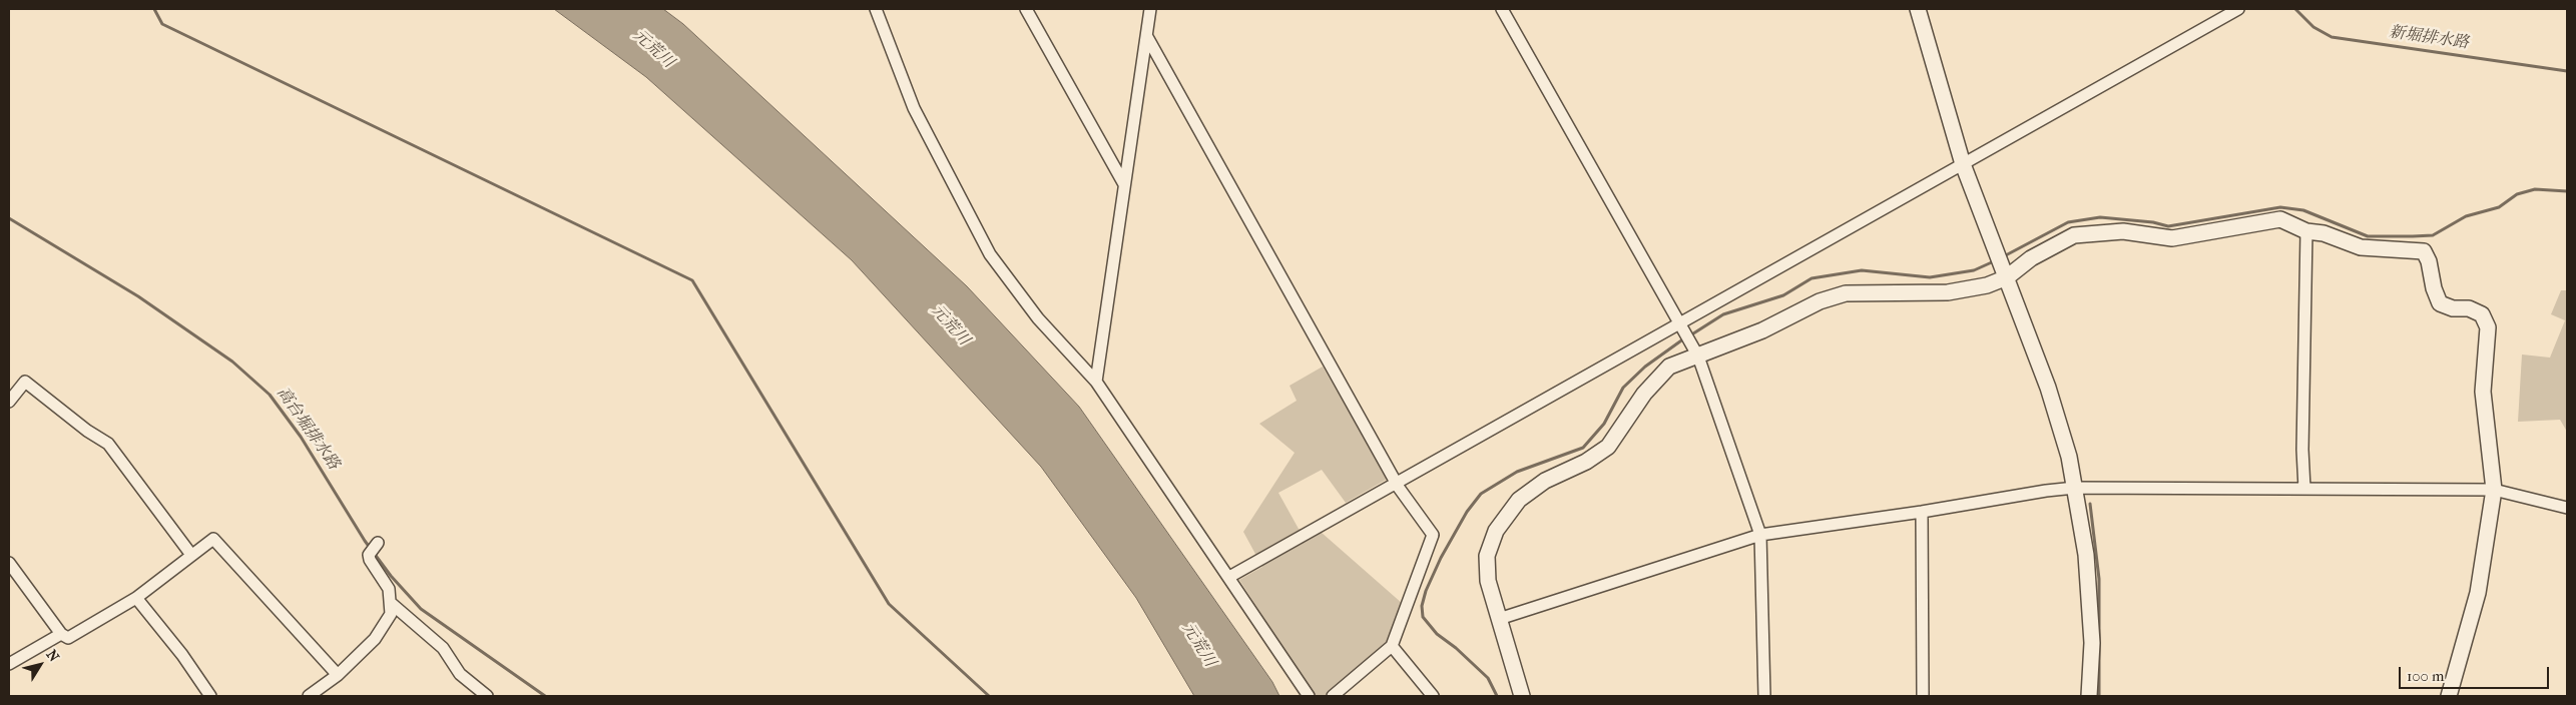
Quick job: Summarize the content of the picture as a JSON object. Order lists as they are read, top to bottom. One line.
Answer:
{"water":["新堀排水路","元荒川","高台堀排水路"],"scale_bar":"100 m","north":"top right"}
